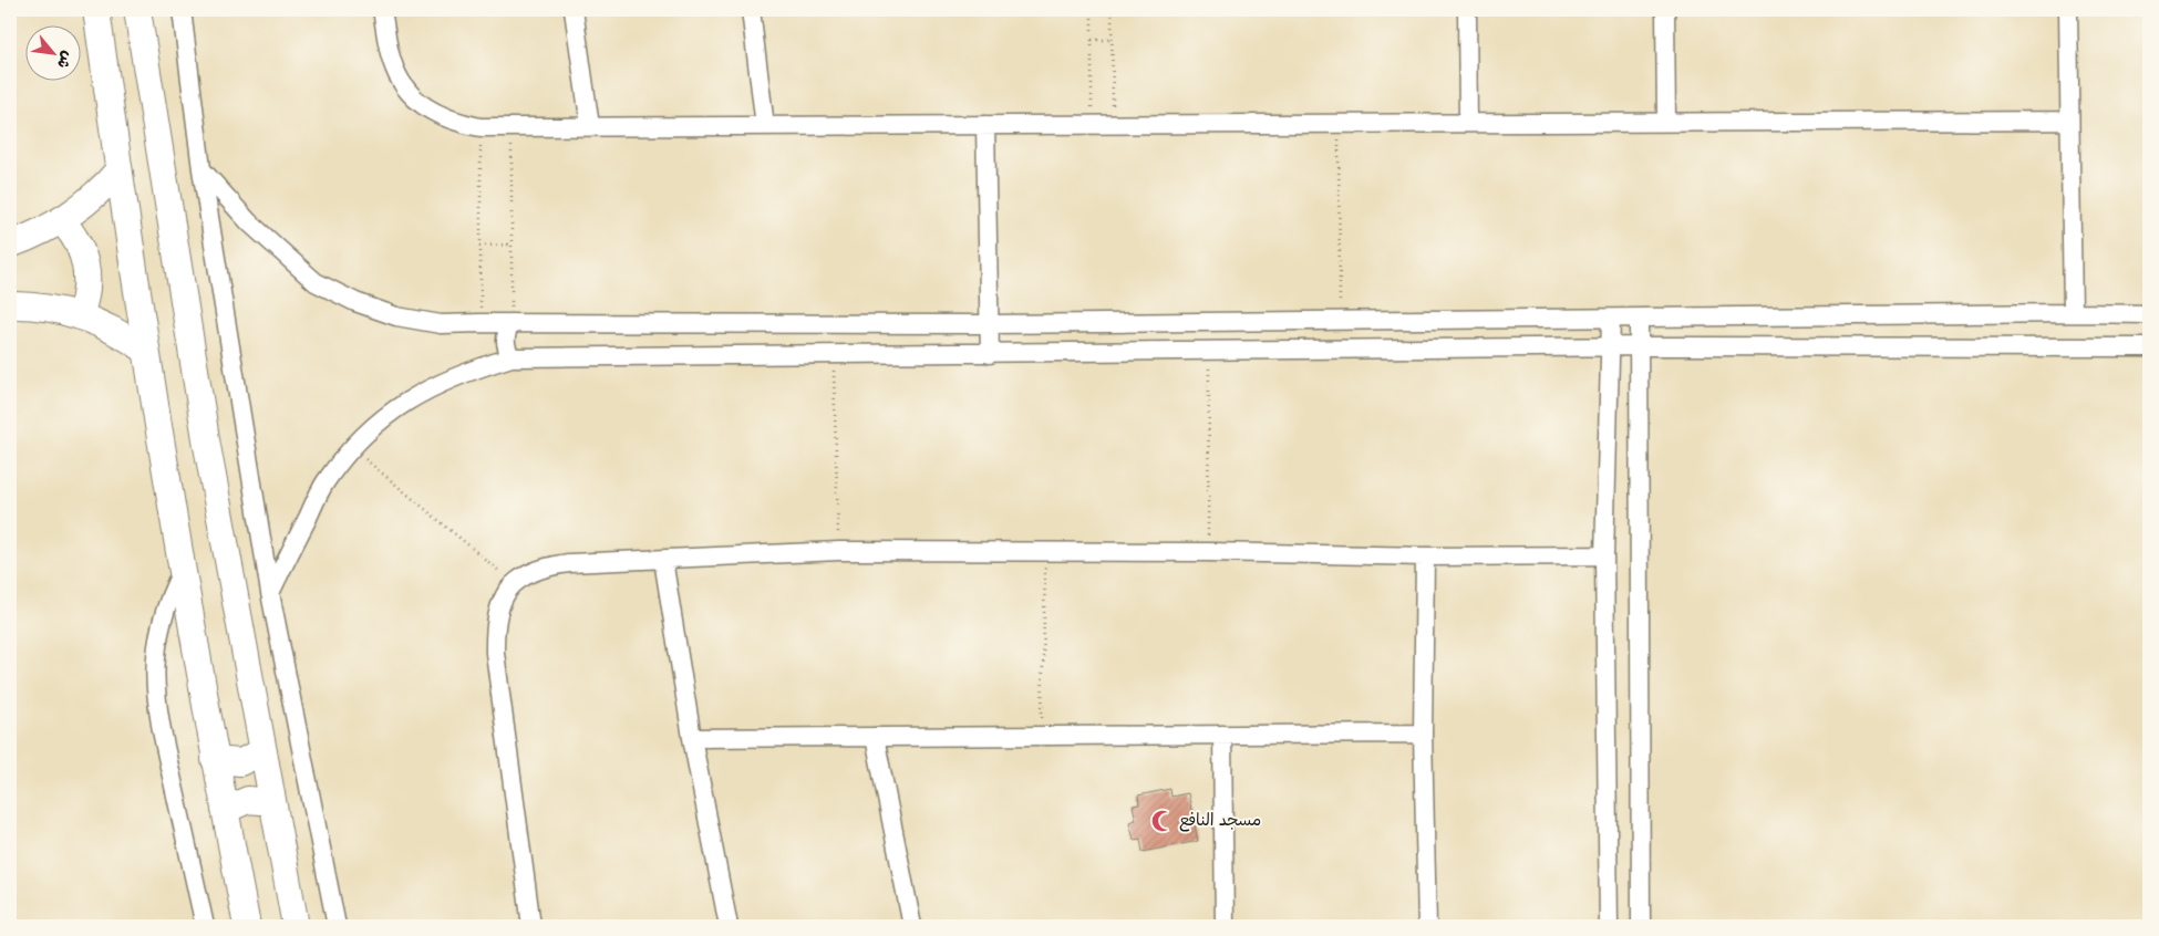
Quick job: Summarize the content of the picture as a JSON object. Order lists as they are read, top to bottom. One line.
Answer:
{"places":{"mosque":["مسجد النافع"]},"north":"bottom right"}
